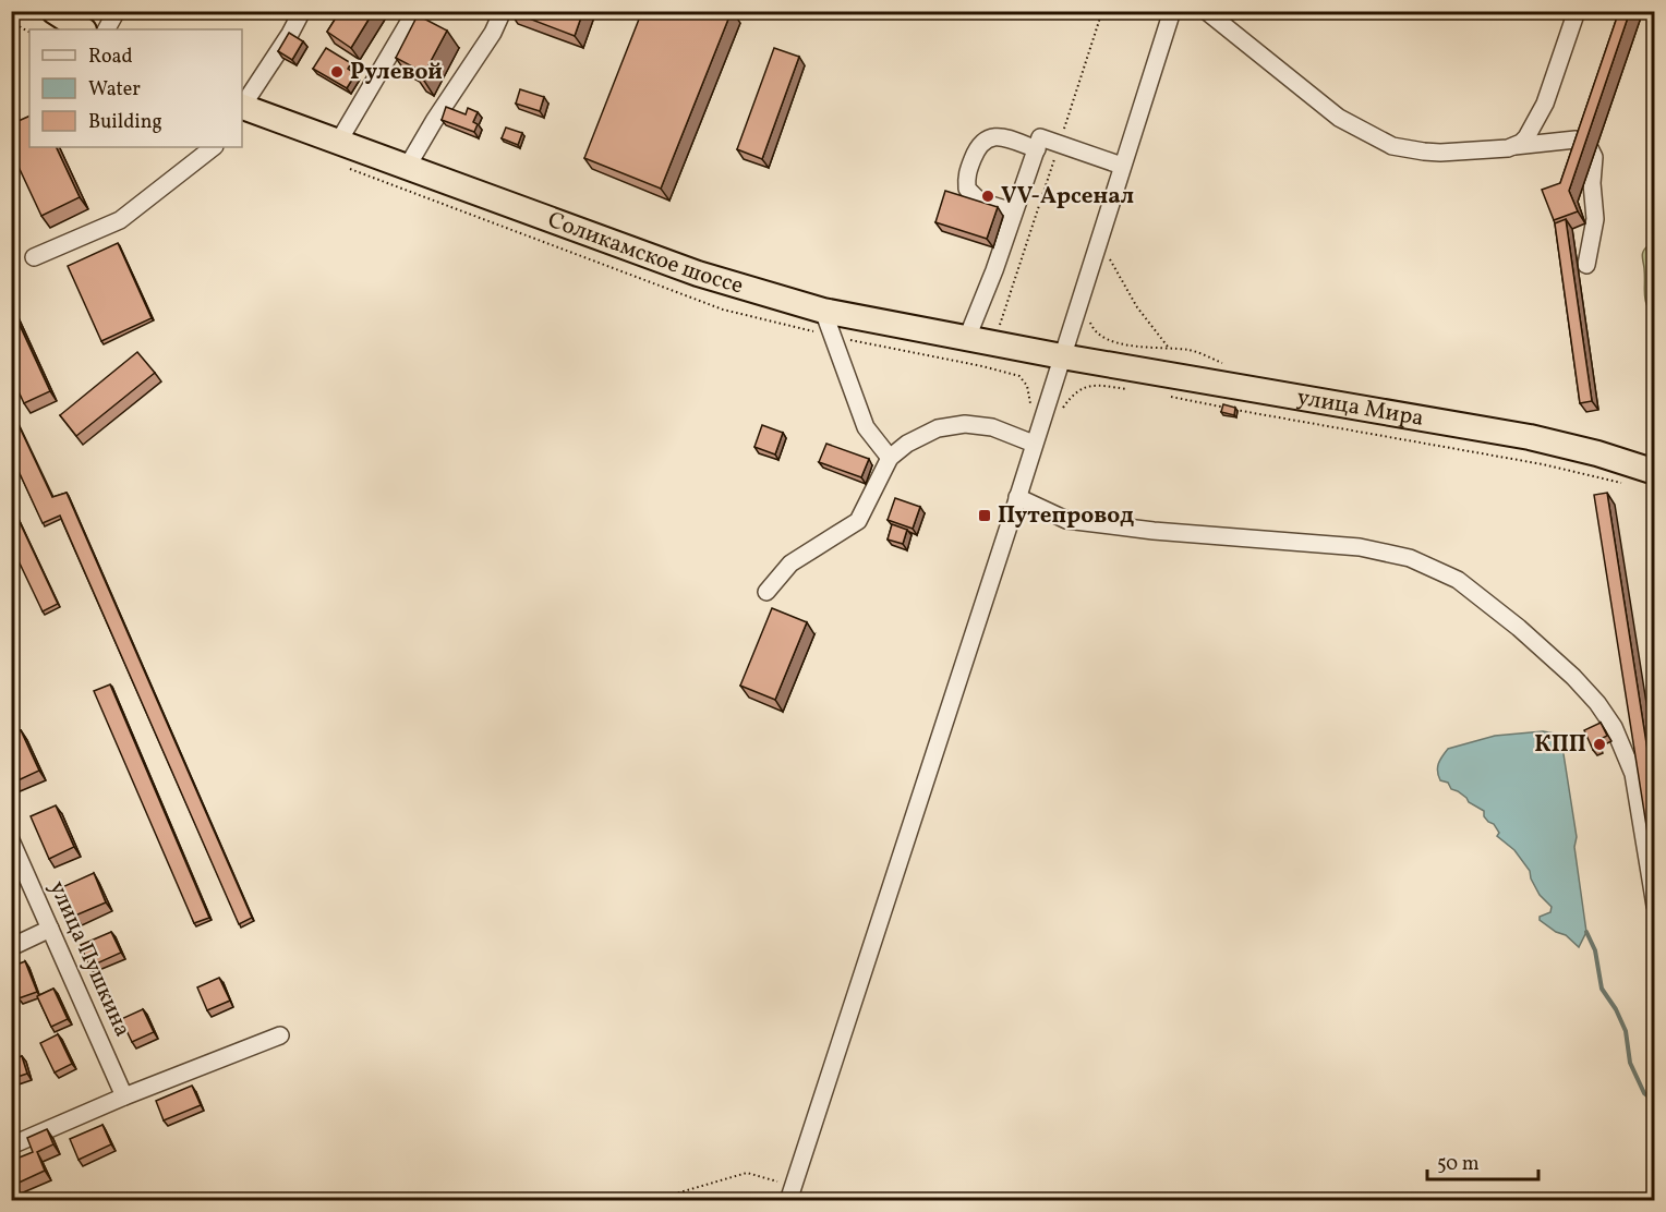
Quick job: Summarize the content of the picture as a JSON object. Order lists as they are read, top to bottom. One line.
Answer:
{"streets":{"highway":["Соликамское шоссе","улица Мира"],"street":["улица Пушкина"]},"crossings":[["Соликамское шоссе","улица Мира"]],"places":{"other":["Рулевой","VV-Арсенал","КПП"],"transit":["Путепровод"]},"legend":["Road","Water","Building"],"scale_bar":"50 m"}
